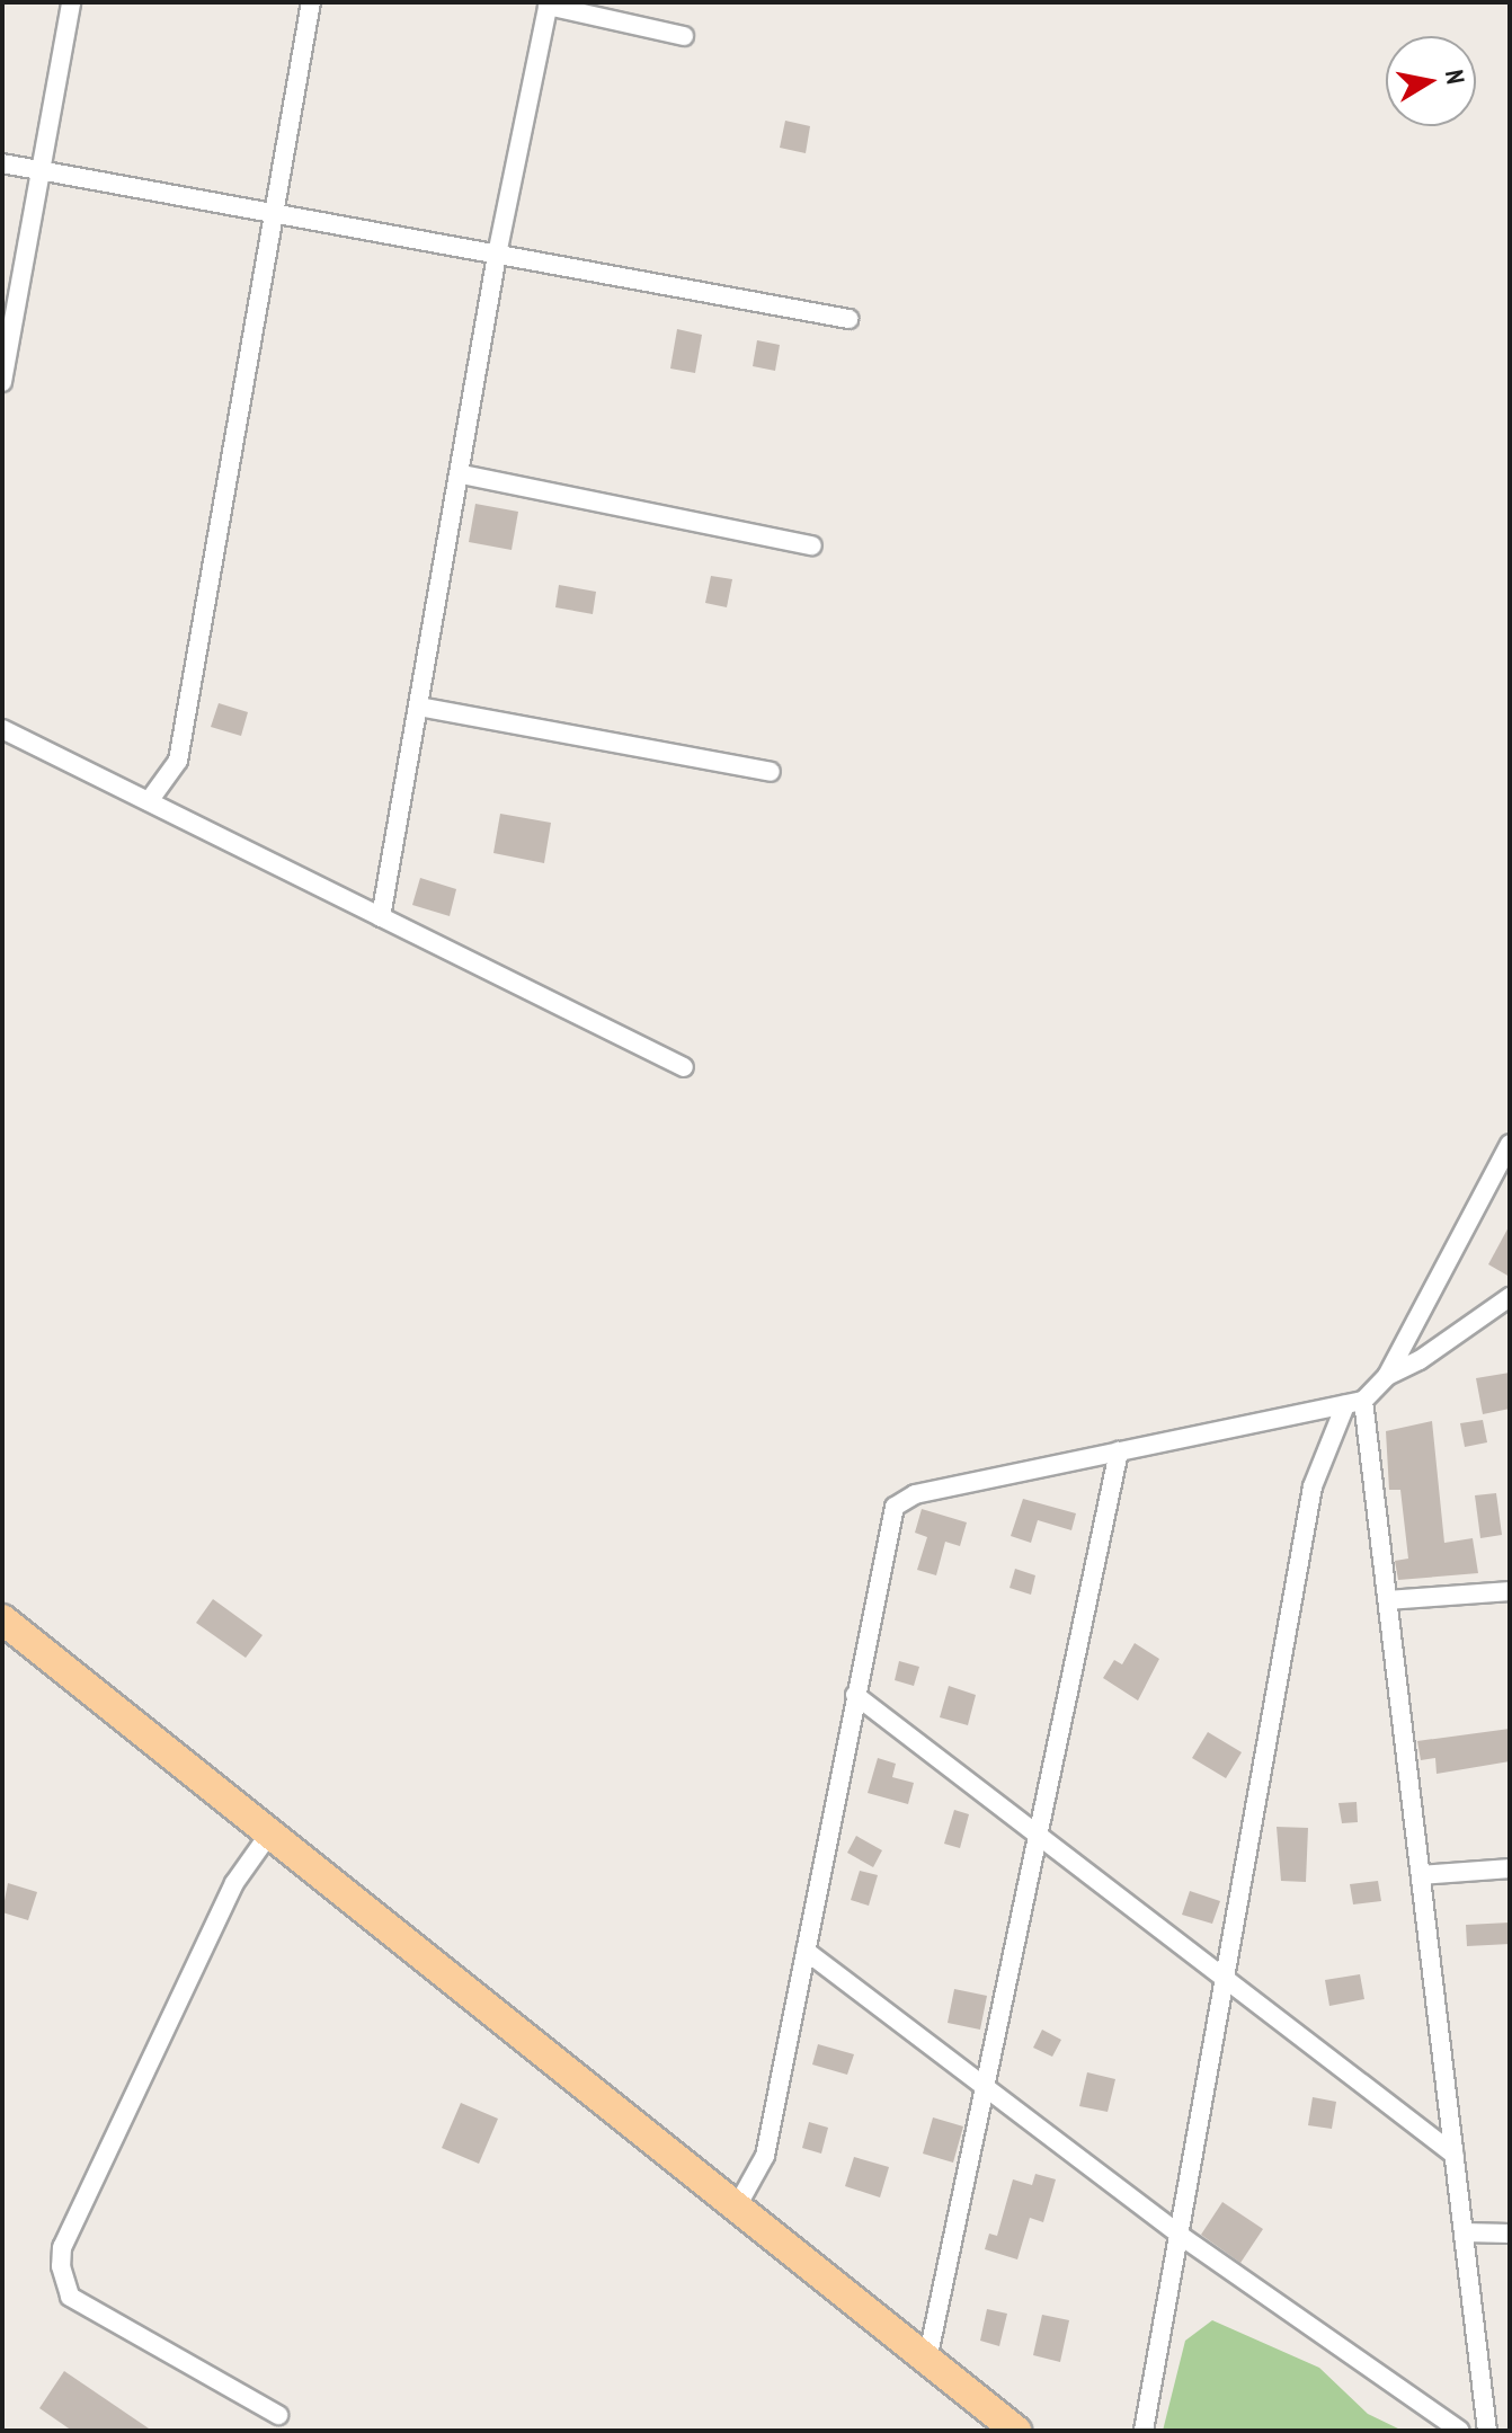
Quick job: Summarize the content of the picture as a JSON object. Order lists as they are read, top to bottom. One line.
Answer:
{"north":"right"}
